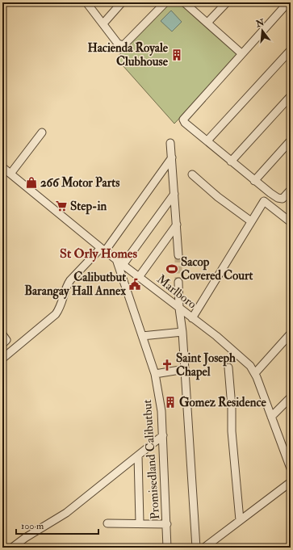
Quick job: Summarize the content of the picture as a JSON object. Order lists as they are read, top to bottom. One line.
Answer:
{"streets":{"street":["Marlboro","Promisedland Calibutbut"]},"crossings":[["Marlboro","Promisedland Calibutbut"]],"districts":["St Orly Homes"],"places":{"building":["Hacienda Royale Clubhouse","Gomez Residence"],"shop":["266 Motor Parts"],"supermarket":["Step-in"],"sports":["Sacop Covered Court"],"public building":["Calibutbut Barangay Hall Annex"],"church":["Saint Joseph Chapel"]},"scale_bar":"100 m","north":"top"}
